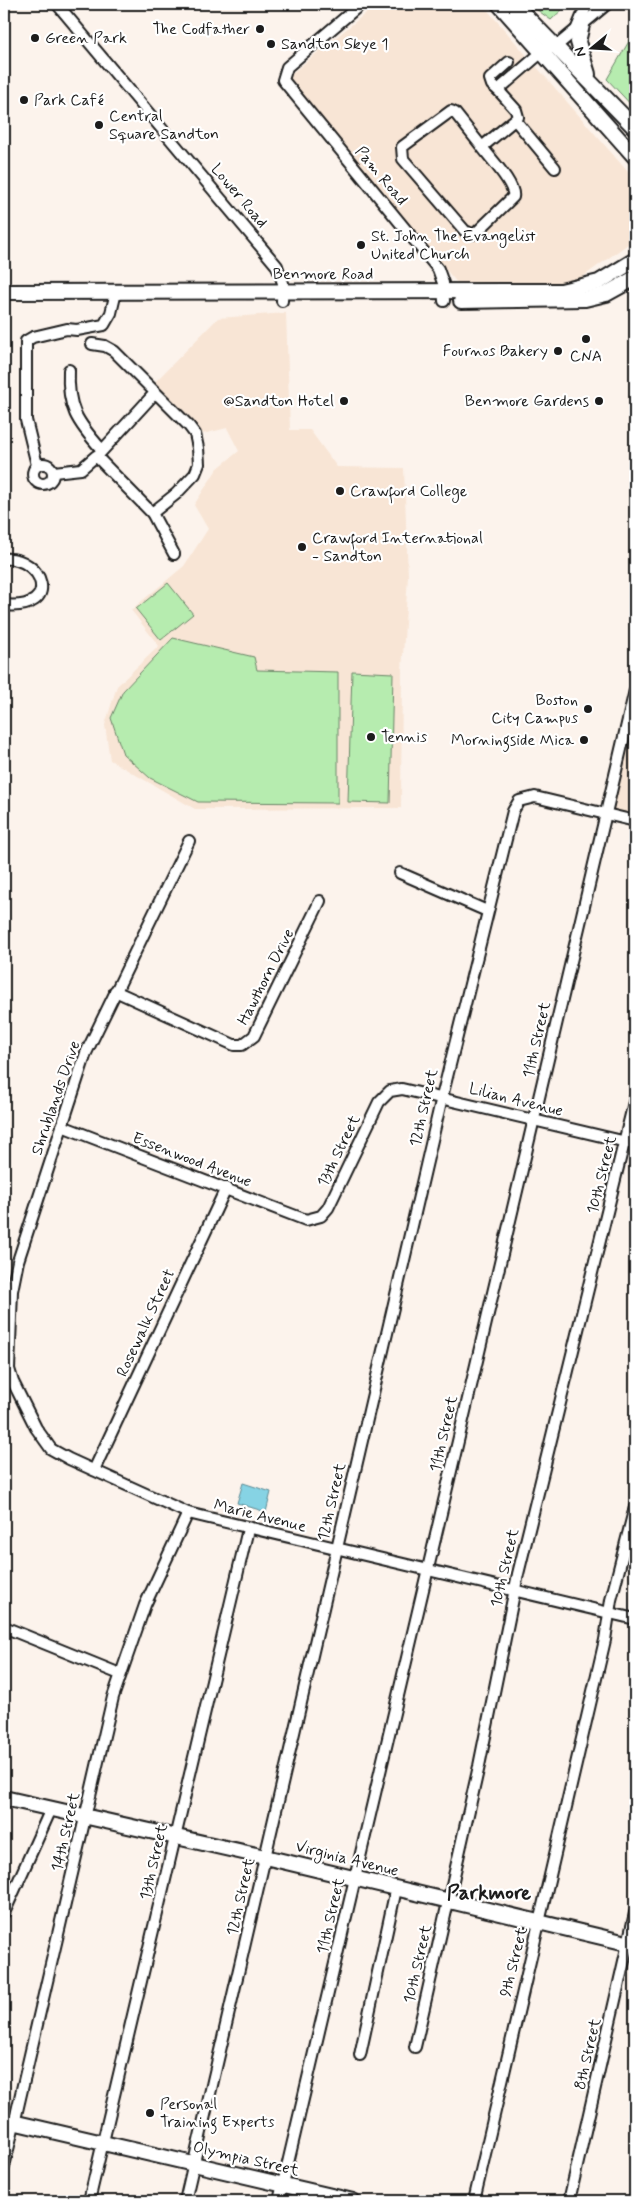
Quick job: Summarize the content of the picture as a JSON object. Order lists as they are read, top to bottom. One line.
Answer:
{"streets":{"street":["Pam Road","Lower Road","Benmore Road","Hawthorn Drive","11th Street","Shrublands Drive","Lilian Avenue","12th Street","13th Street","Essenwood Avenue","10th Street","Rosewalk Street","Marie Avenue","14th Street","Virginia Avenue","9th Street","8th Street","Olympia Street"]},"crossings":[["Pam Road","Benmore Road"],["Lower Road","Benmore Road"],["Hawthorn Drive","Shrublands Drive"],["11th Street","Lilian Avenue"],["11th Street","12th Street"],["11th Street","Marie Avenue"],["11th Street","Virginia Avenue"],["11th Street","Olympia Street"],["Shrublands Drive","Essenwood Avenue"],["Shrublands Drive","Marie Avenue"],["Lilian Avenue","12th Street"],["Lilian Avenue","13th Street"],["Lilian Avenue","10th Street"],["12th Street","Marie Avenue"],["12th Street","Virginia Avenue"],["12th Street","Olympia Street"],["13th Street","Essenwood Avenue"],["13th Street","Marie Avenue"],["13th Street","Virginia Avenue"],["13th Street","Olympia Street"],["Essenwood Avenue","Rosewalk Street"],["10th Street","Marie Avenue"],["10th Street","Virginia Avenue"],["Rosewalk Street","Marie Avenue"],["Marie Avenue","14th Street"],["Marie Avenue","9th Street"],["14th Street","Virginia Avenue"],["14th Street","Olympia Street"],["Virginia Avenue","9th Street"],["Virginia Avenue","8th Street"]],"districts":["Parkmore"],"places":["The Codfather","Green Park","Sandton Skye 1","Park Café","Central Square Sandton","St. John The Evangelist United Church","CNA","Fournos Bakery","@Sandton Hotel","Benmore Gardens","Crawford College","Crawford International - Sandton","Boston City Campus","Tennis","Morningside Mica","Personal Training Experts"],"north":"left"}
